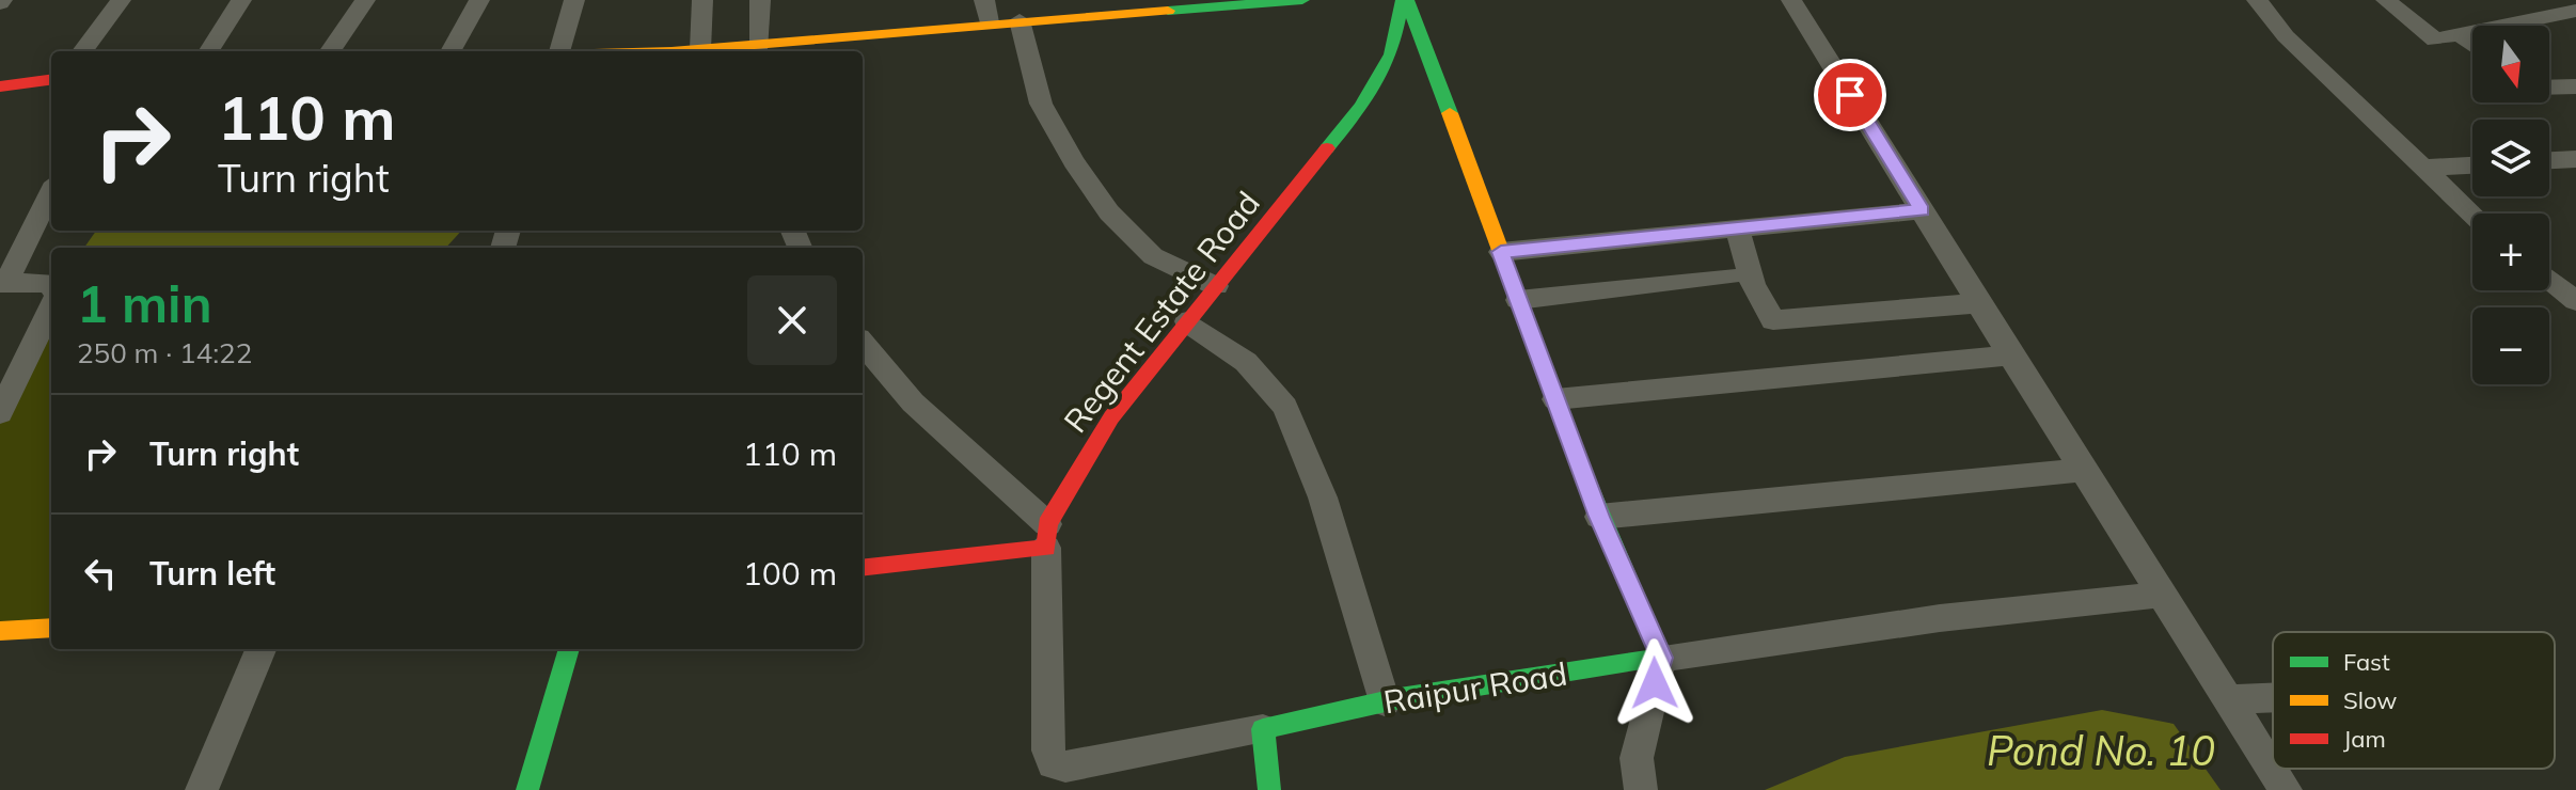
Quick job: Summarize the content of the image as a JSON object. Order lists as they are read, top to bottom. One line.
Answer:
{"streets":{"street":["Regent Estate Road","Raipur Road"]},"water":["Pond No. 10"],"legend":["Fast","Slow","Jam"],"north":"bottom","page":{"map_buttons":["+","−"],"turn":["110 m","Turn right"],"heading":["1 min","250 m · 14:22"],"list":[{"name":"Turn right","value":"110 m"},{"name":"Turn left","value":"100 m"}]}}
